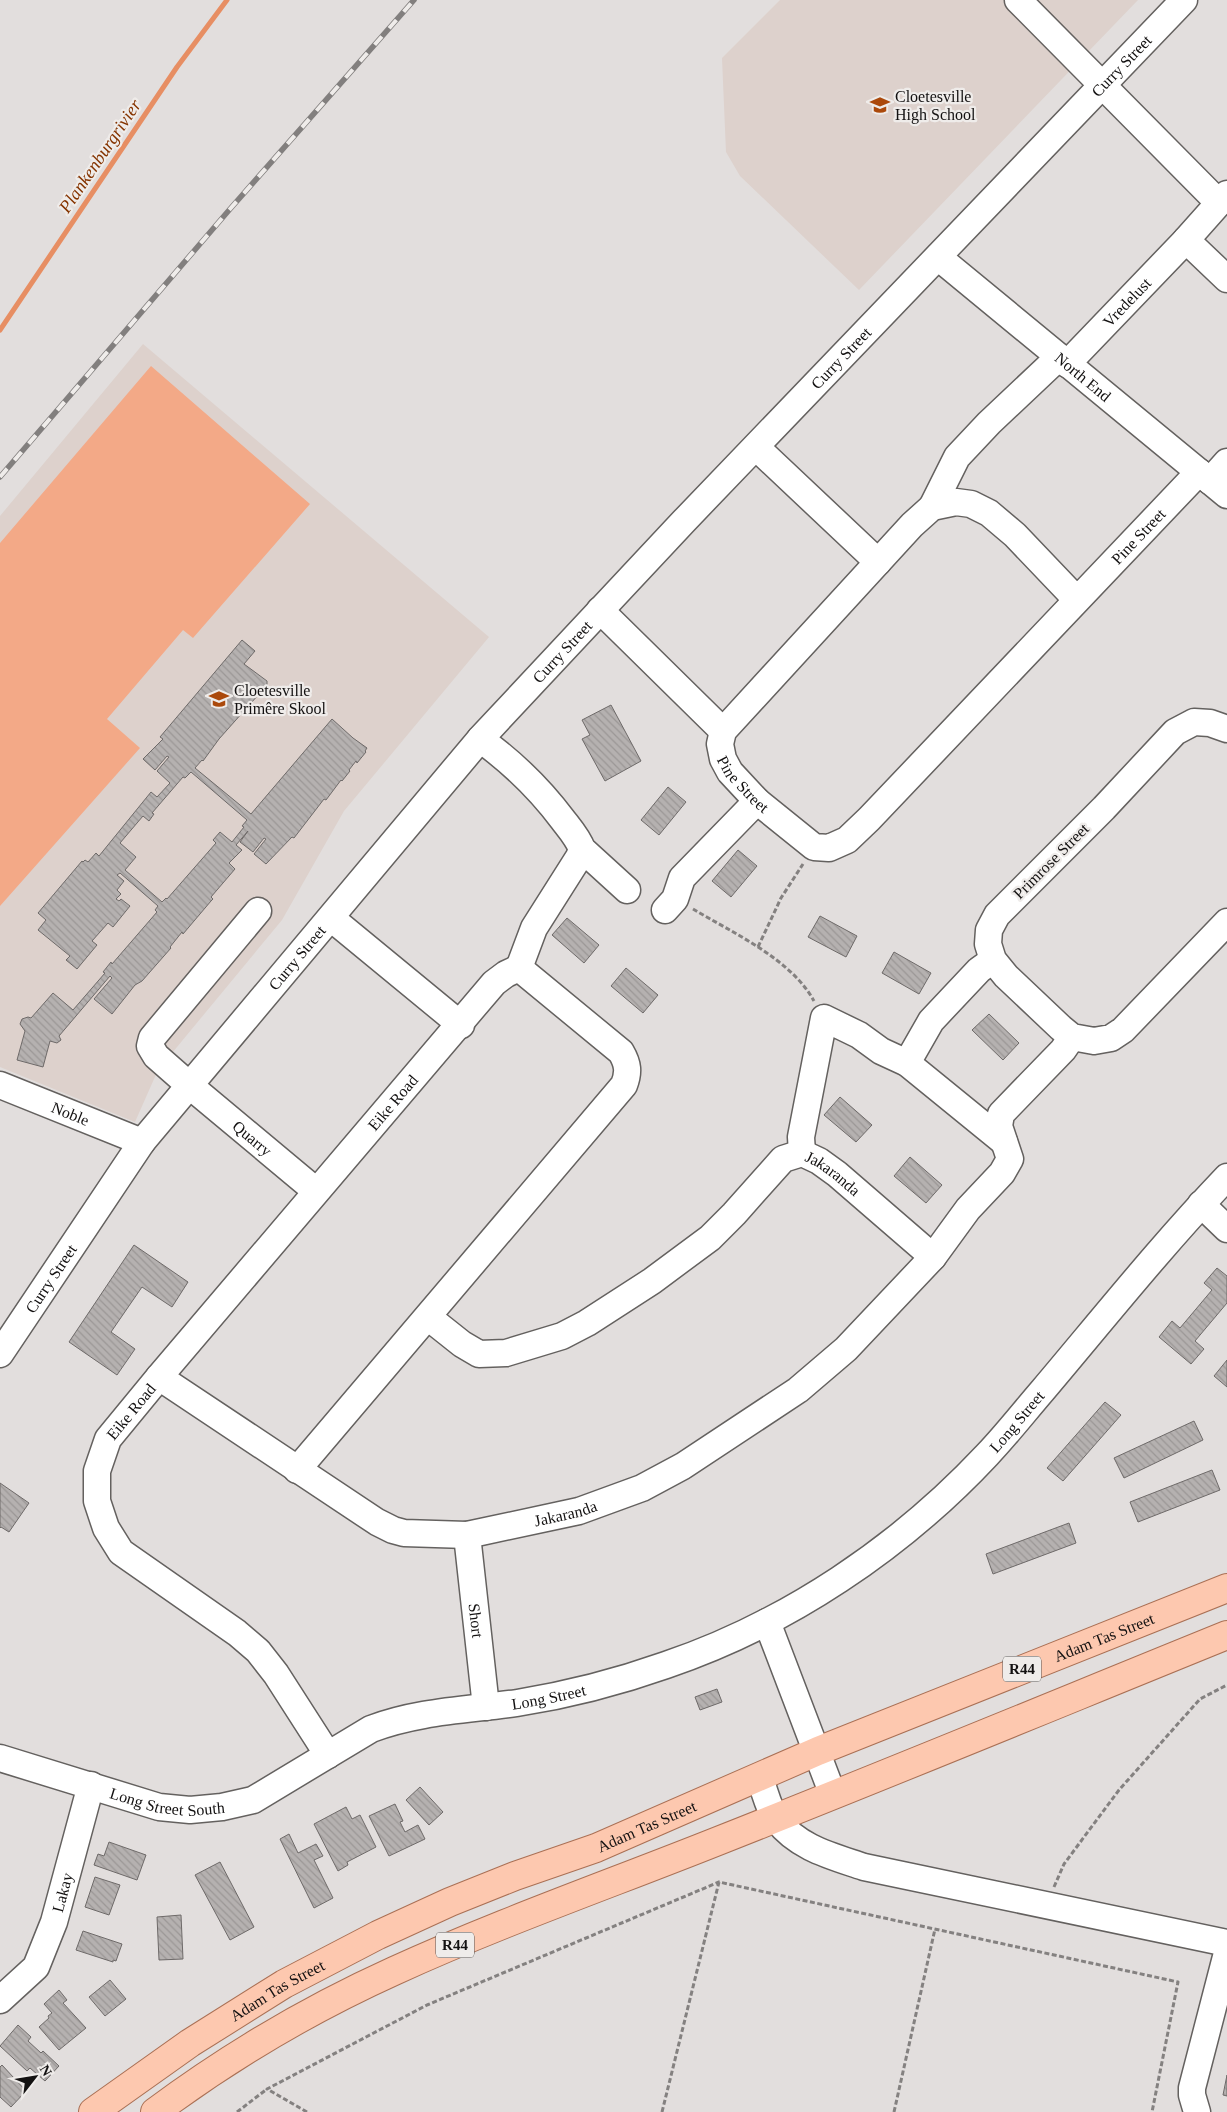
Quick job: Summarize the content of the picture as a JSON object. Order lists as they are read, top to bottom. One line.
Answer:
{"streets":{"main road":["Adam Tas Street","R44"],"street":["Curry Street","Vredelust","North End","Pine Street","Primrose Street","Eike Road","Noble","Quarry","Jakaranda","Long Street","Short","Long Street South","Lakay"]},"crossings":[["Curry Street","North End"],["Curry Street","Noble"],["Curry Street","Quarry"],["Vredelust","North End"],["Vredelust","Pine Street"],["North End","Pine Street"],["Eike Road","Quarry"],["Eike Road","Jakaranda"],["Eike Road","Long Street"],["Eike Road","Long Street South"],["Jakaranda","Short"],["Long Street","Short"],["Long Street","Long Street South"],["Long Street South","Lakay"]],"water":["Plankenburgrivier"],"places":{"school or university":["Cloetesville High School","Cloetesville Primêre Skool"]},"north":"top right"}
